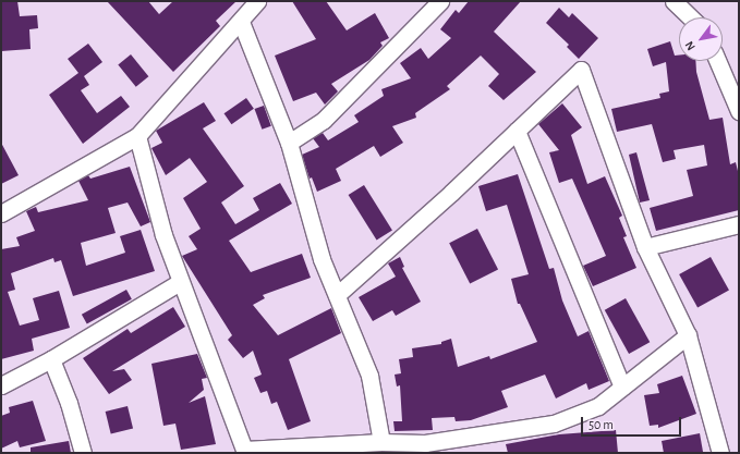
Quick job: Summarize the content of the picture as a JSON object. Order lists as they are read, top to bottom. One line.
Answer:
{"scale_bar":"50 m","north":"bottom left"}
